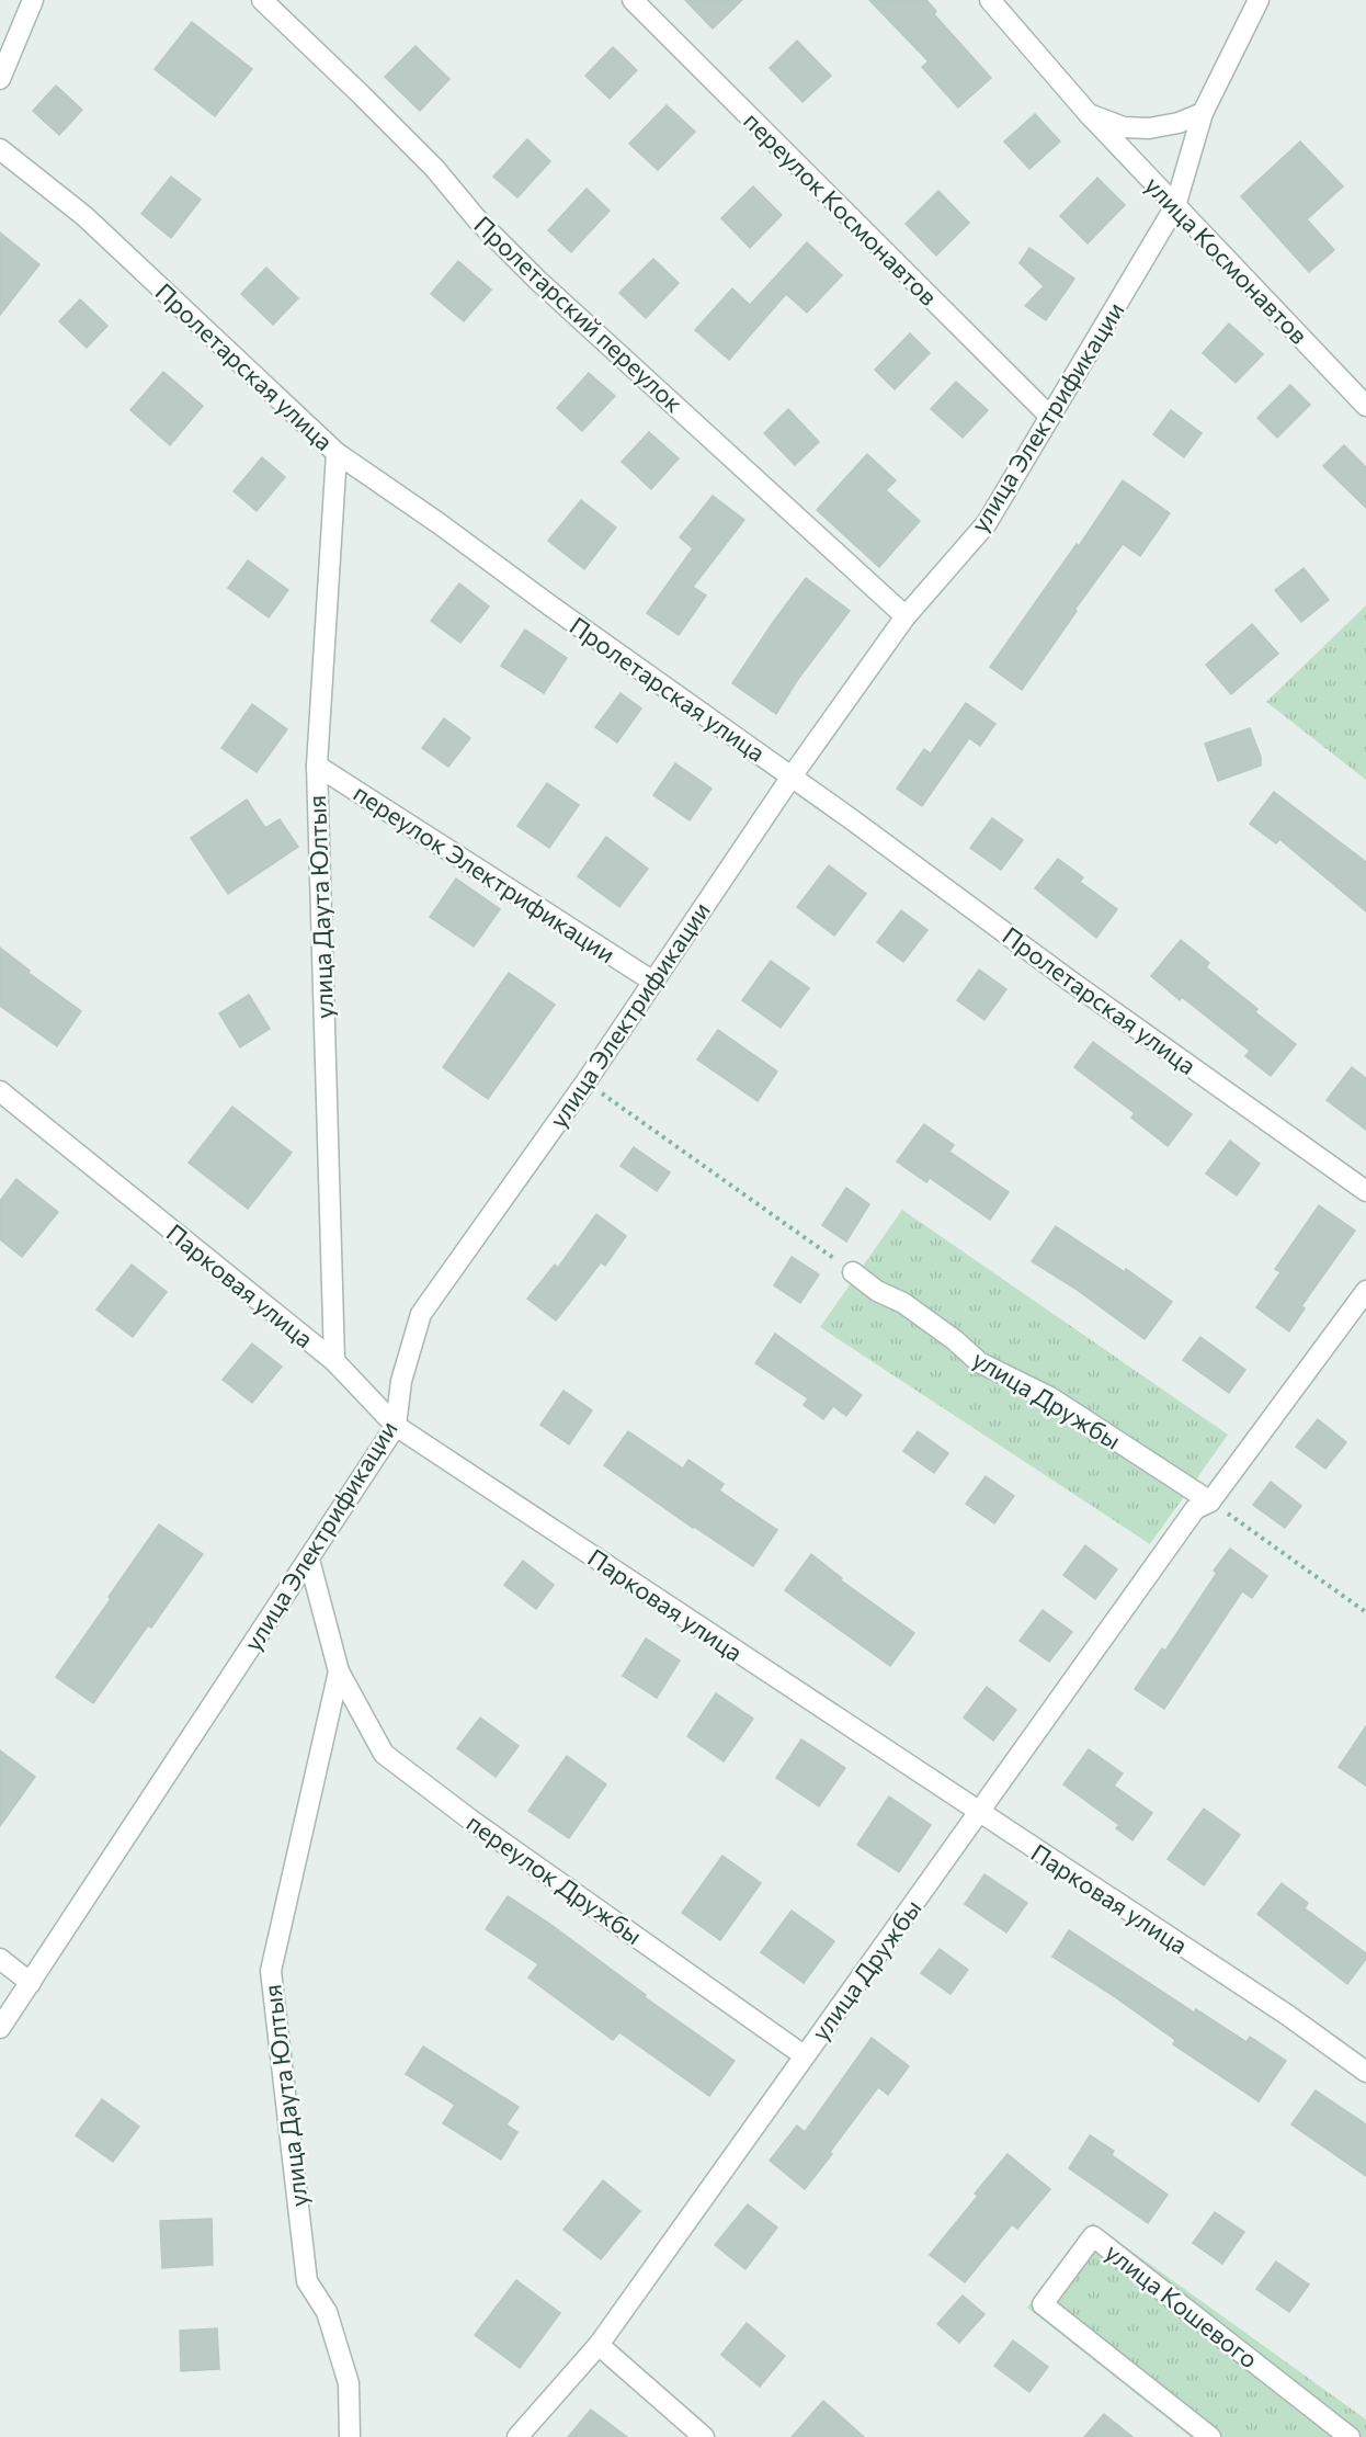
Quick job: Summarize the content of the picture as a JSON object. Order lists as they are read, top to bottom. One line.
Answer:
{"streets":{"street":["переулок Космонавтов","улица Космонавтов","Пролетарский переулок","Пролетарская улица","улица Электрификации","переулок Электрификации","улица Даута Юлтыя","Парковая улица","улица Дружбы","переулок Дружбы","улица Кошевого"]},"crossings":[["переулок Космонавтов","улица Электрификации"],["улица Космонавтов","улица Электрификации"],["Пролетарский переулок","улица Электрификации"],["Пролетарская улица","улица Электрификации"],["Пролетарская улица","улица Даута Юлтыя"],["улица Электрификации","переулок Электрификации"],["улица Электрификации","улица Даута Юлтыя"],["улица Электрификации","Парковая улица"],["переулок Электрификации","улица Даута Юлтыя"],["улица Даута Юлтыя","Парковая улица"],["улица Даута Юлтыя","переулок Дружбы"],["Парковая улица","улица Дружбы"],["улица Дружбы","переулок Дружбы"]]}
